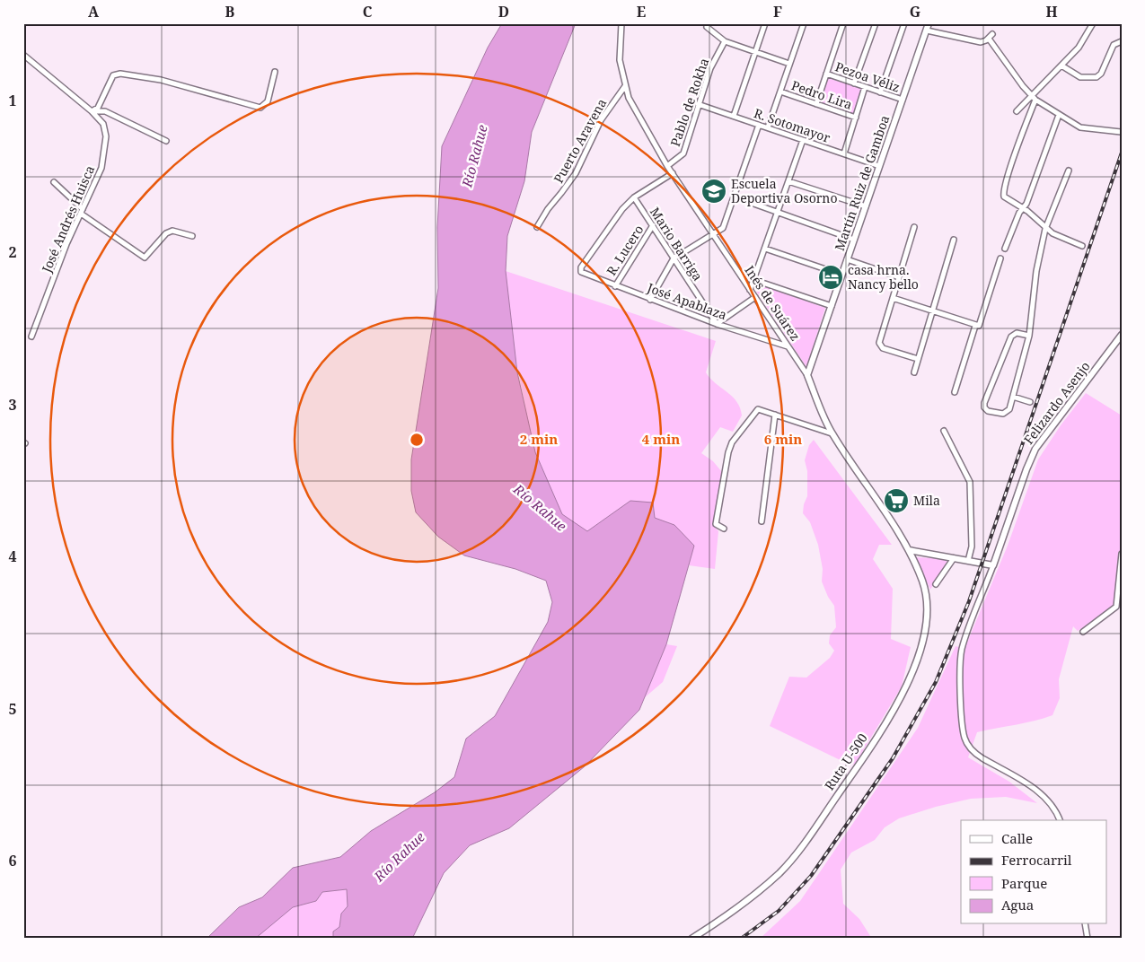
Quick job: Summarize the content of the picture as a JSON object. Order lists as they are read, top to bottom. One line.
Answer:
{"streets":{"street":["Pezoa Véliz","Pedro Lira","Pablo de Rokha","R. Sotomayor","Puerto Aravena","Martín Ruiz de Gamboa","José Andrés Huisca","Mario Barriga","R. Lucero","José Apablaza","Inés de Suárez","Felizardo Asenjo","Ruta U-500"]},"crossings":[["Pezoa Véliz","Martín Ruiz de Gamboa"],["Pablo de Rokha","R. Sotomayor"],["Pablo de Rokha","Inés de Suárez"],["R. Sotomayor","Martín Ruiz de Gamboa"],["Puerto Aravena","Inés de Suárez"],["Martín Ruiz de Gamboa","Inés de Suárez"],["Mario Barriga","R. Lucero"],["Mario Barriga","José Apablaza"],["R. Lucero","José Apablaza"],["José Apablaza","Inés de Suárez"],["Inés de Suárez","Ruta U-500"]],"water":["Río Rahue"],"places":{"school or university":["Escuela Deportiva Osorno"],"hotel":["casa hrna. Nancy bello"],"supermarket":["Mila"]},"legend":["Calle","Ferrocarril","Parque","Agua"],"grid":{"columns":["A","B","C","D","E","F","G","H"],"rows":["1","2","3","4","5","6"]},"rings":["2 min","4 min","6 min"]}
